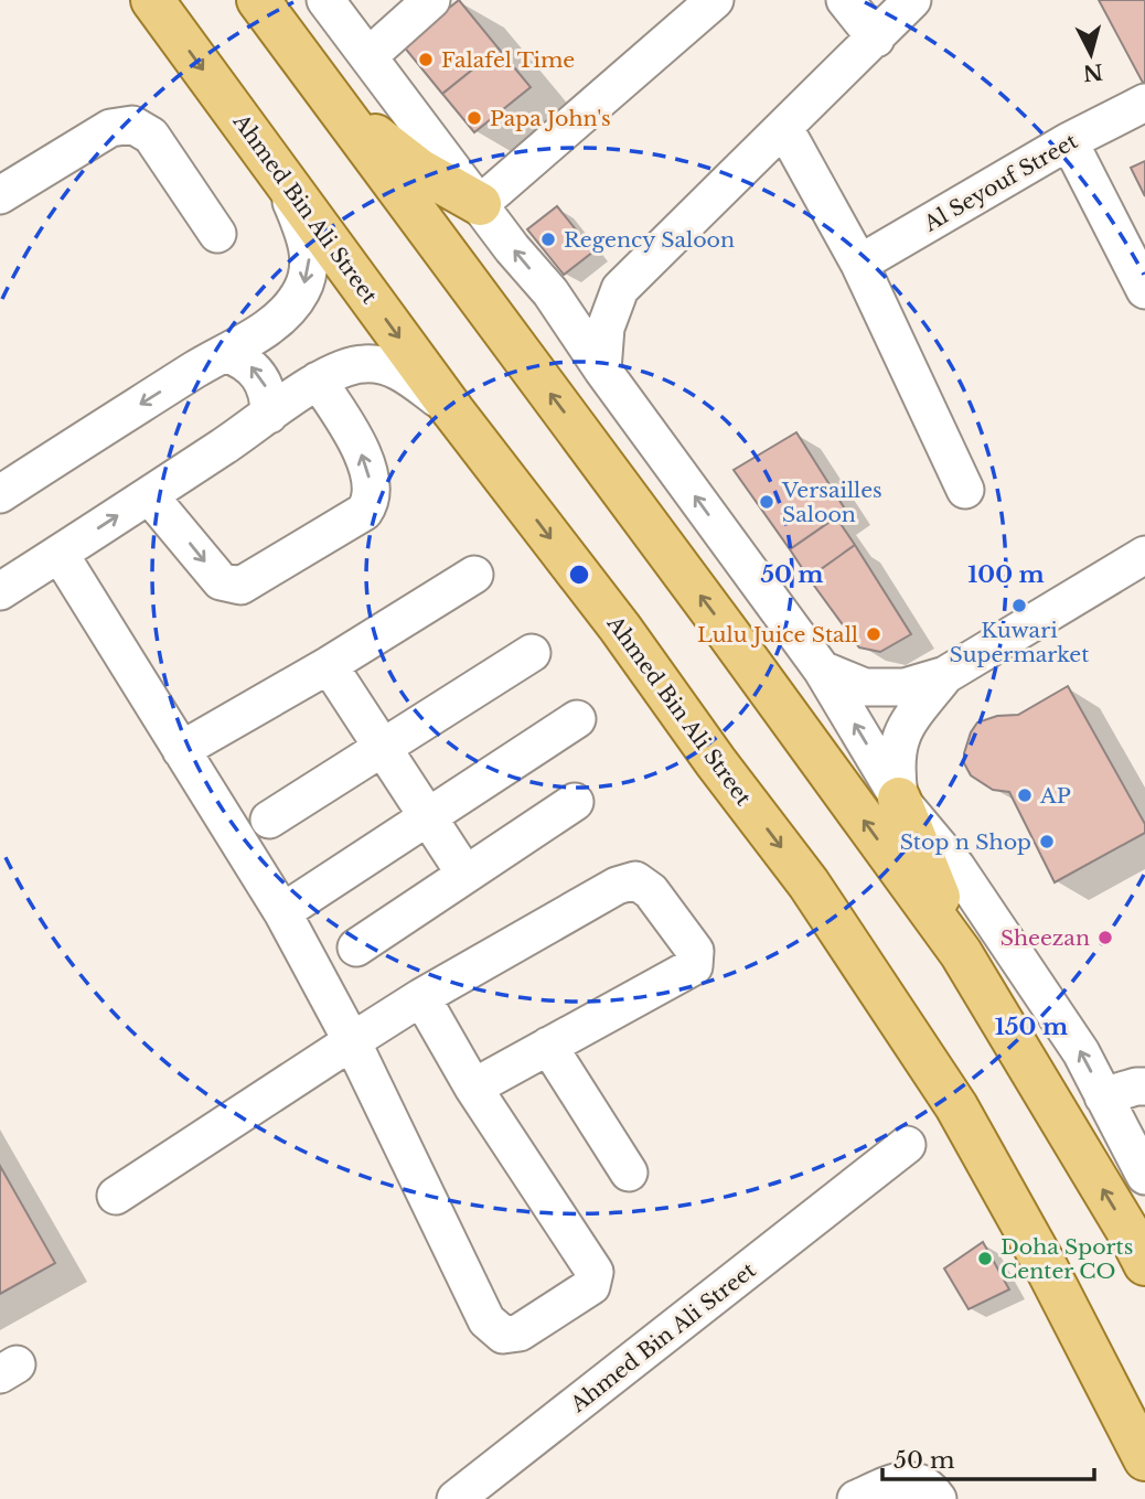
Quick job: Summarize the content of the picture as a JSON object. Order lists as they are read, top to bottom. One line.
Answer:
{"streets":{"main road":["Ahmed Bin Ali Street"],"street":["Al Seyouf Street"]},"places":["Falafel Time","Papa John's","Regency Saloon","Versailles Saloon","Kuwari Supermarket","Lulu Juice Stall","AP","Stop n Shop","Sheezan","Doha Sports Center CO"],"scale_bar":"50 m","north":"bottom","rings":["50 m","100 m","150 m"]}
